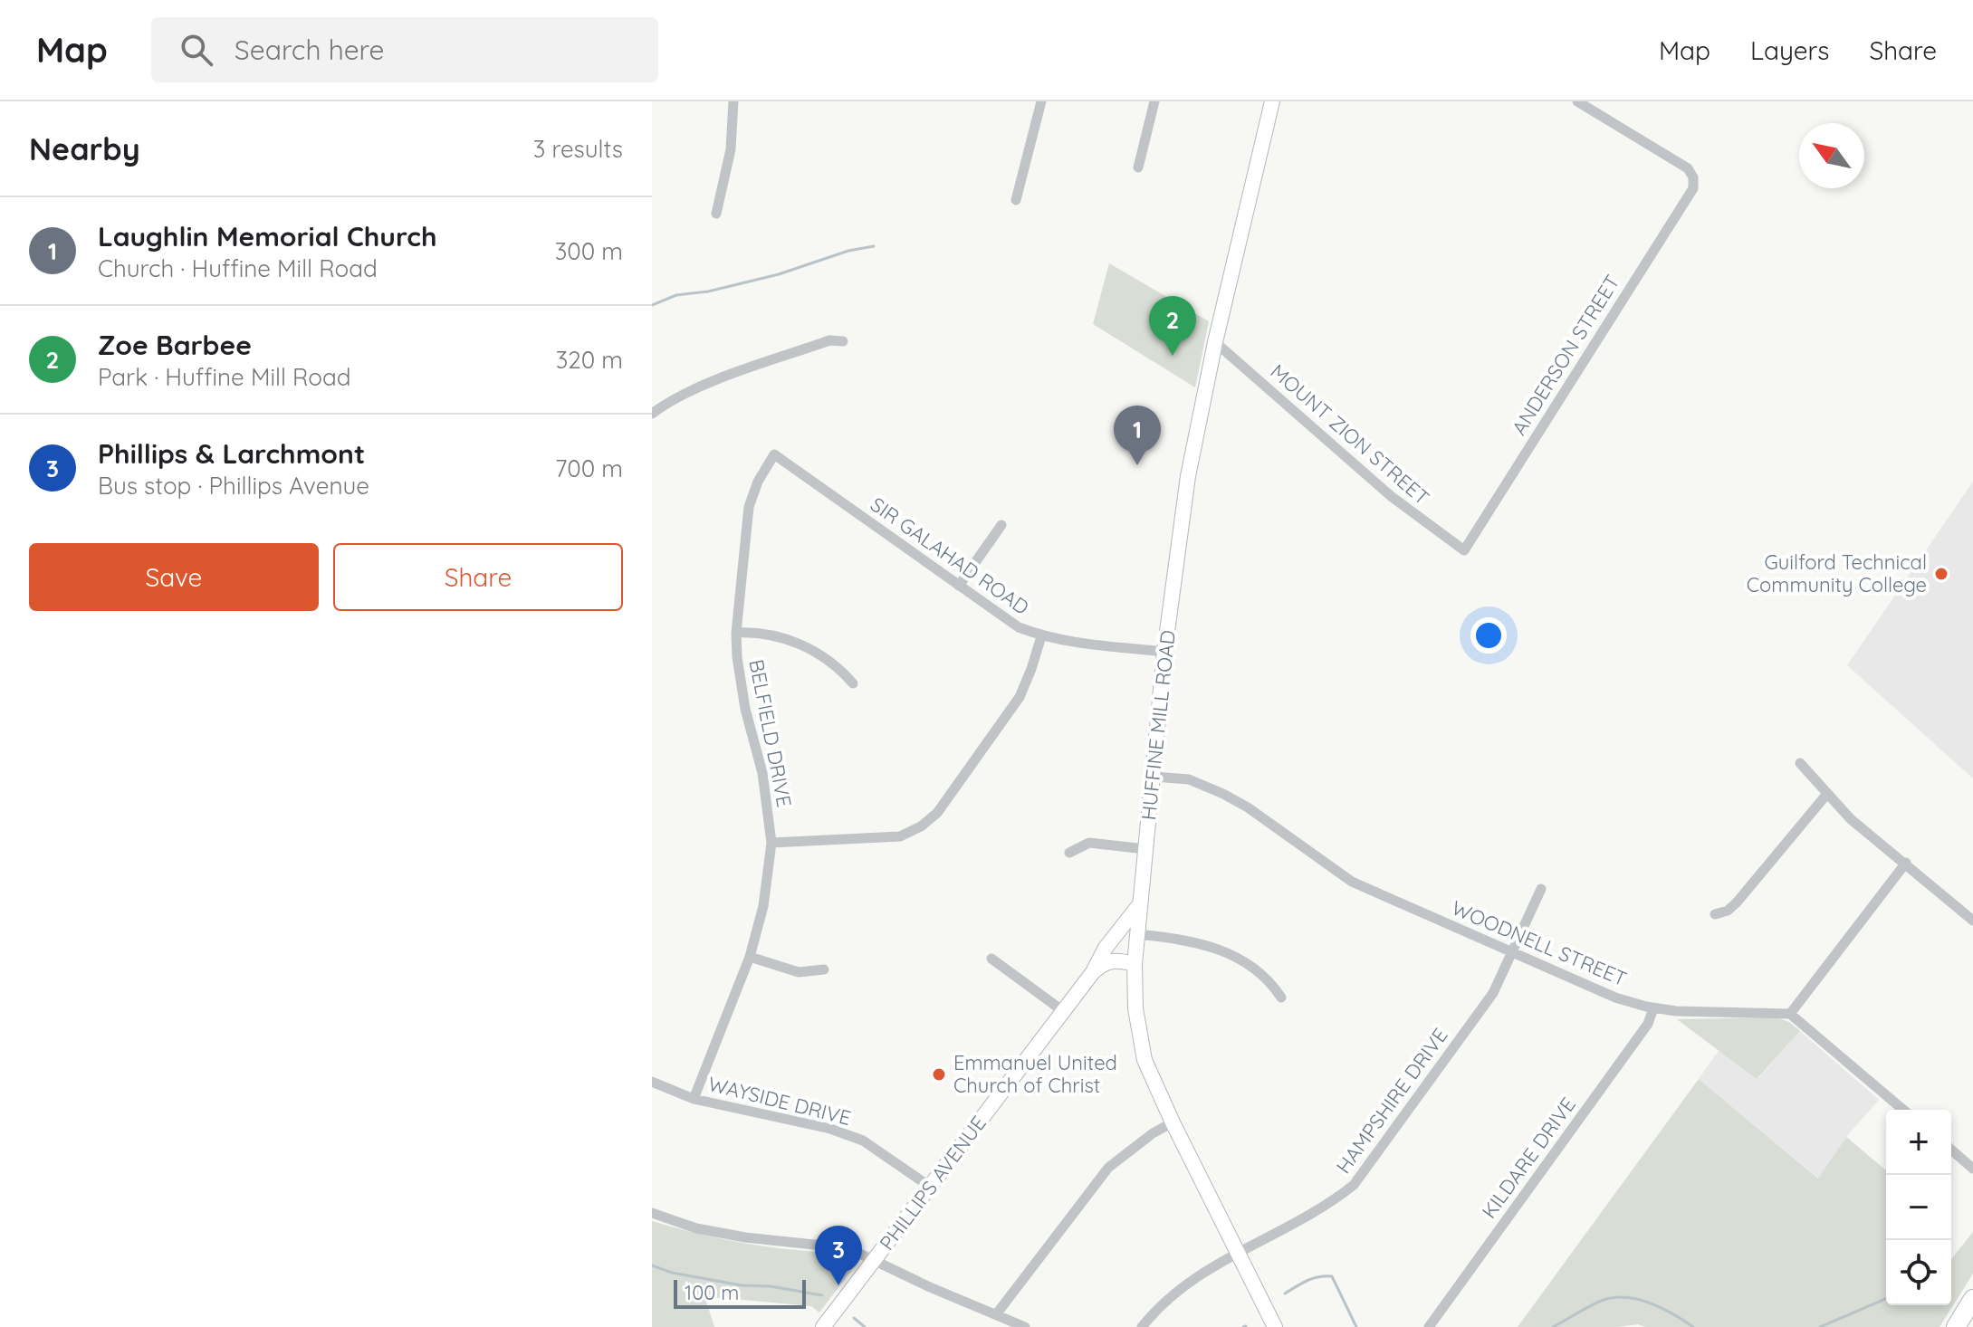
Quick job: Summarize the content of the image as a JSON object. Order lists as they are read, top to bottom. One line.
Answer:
{"streets":{"main road":["HUFFINE MILL ROAD","PHILLIPS AVENUE"],"street":["ANDERSON STREET","MOUNT ZION STREET","SIR GALAHAD ROAD","BELFIELD DRIVE","WOODNELL STREET","WAYSIDE DRIVE","HAMPSHIRE DRIVE","KILDARE DRIVE"]},"crossings":[["ANDERSON STREET","MOUNT ZION STREET"],["MOUNT ZION STREET","HUFFINE MILL ROAD"],["SIR GALAHAD ROAD","HUFFINE MILL ROAD"],["SIR GALAHAD ROAD","BELFIELD DRIVE"],["HUFFINE MILL ROAD","WOODNELL STREET"],["HUFFINE MILL ROAD","HAMPSHIRE DRIVE"],["HUFFINE MILL ROAD","PHILLIPS AVENUE"],["BELFIELD DRIVE","WAYSIDE DRIVE"],["WOODNELL STREET","HAMPSHIRE DRIVE"],["WOODNELL STREET","KILDARE DRIVE"],["WAYSIDE DRIVE","PHILLIPS AVENUE"]],"places":["Guilford Technical Community College","Emmanuel United Church of Christ"],"scale_bar":"100 m","north":"top left","page":{"header":"Map","search":"Search here","nav":["Map","Layers","Share"],"heading":["Nearby","3 results"],"list":[{"mark":"1","name":"Laughlin Memorial Church","note":"Church · Huffine Mill Road","value":"300 m"},{"mark":"2","name":"Zoe Barbee","note":"Park · Huffine Mill Road","value":"320 m"},{"mark":"3","name":"Phillips & Larchmont","note":"Bus stop · Phillips Avenue","value":"700 m"}],"pins":["2","1","3"],"buttons":["Save","Share"],"map_buttons":["+","−"],"scale":"100 m"}}
